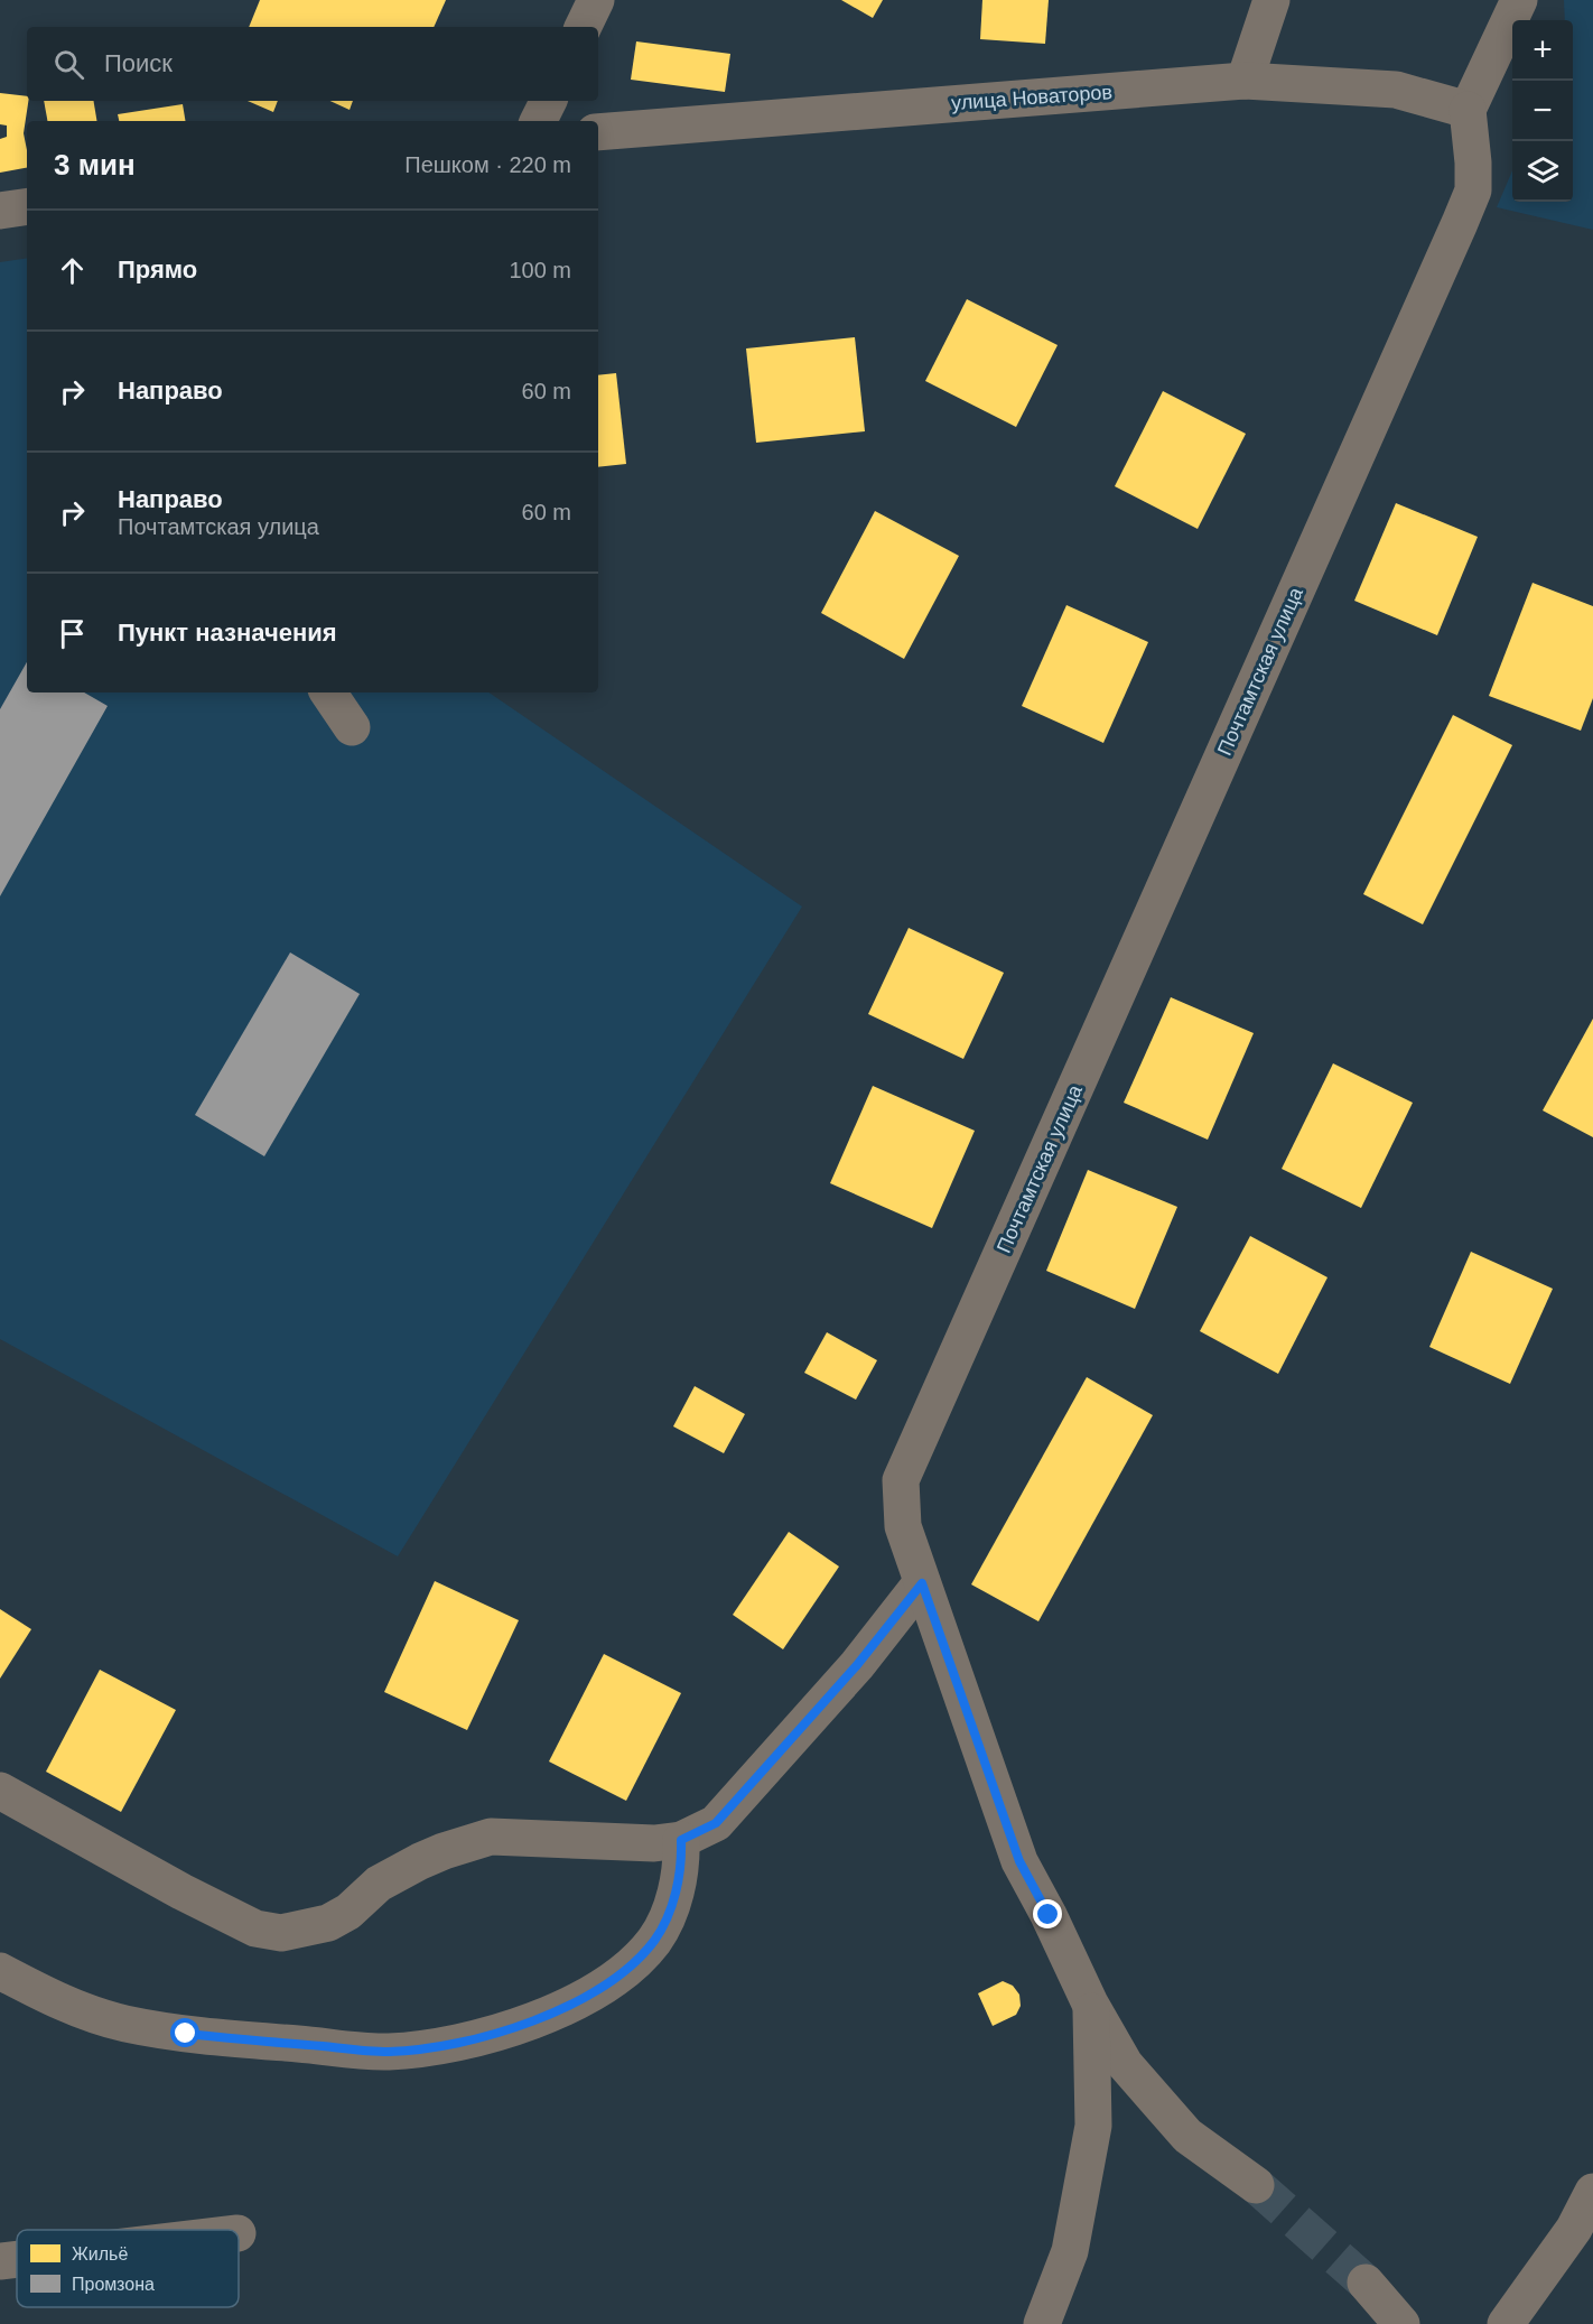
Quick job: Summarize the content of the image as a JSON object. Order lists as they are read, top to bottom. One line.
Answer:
{"streets":{"street":["улица Новаторов","Почтамтская улица"]},"crossings":[["улица Новаторов","Почтамтская улица"]],"legend":["Жильё","Промзона"],"page":{"map_buttons":["+","−"],"search":"Поиск","heading":["3 мин","Пешком · 220 m"],"list":[["Прямо","100 m"],["Направо","60 m"],["Направо","Почтамтская улица","60 m"],"Пункт назначения"]}}
